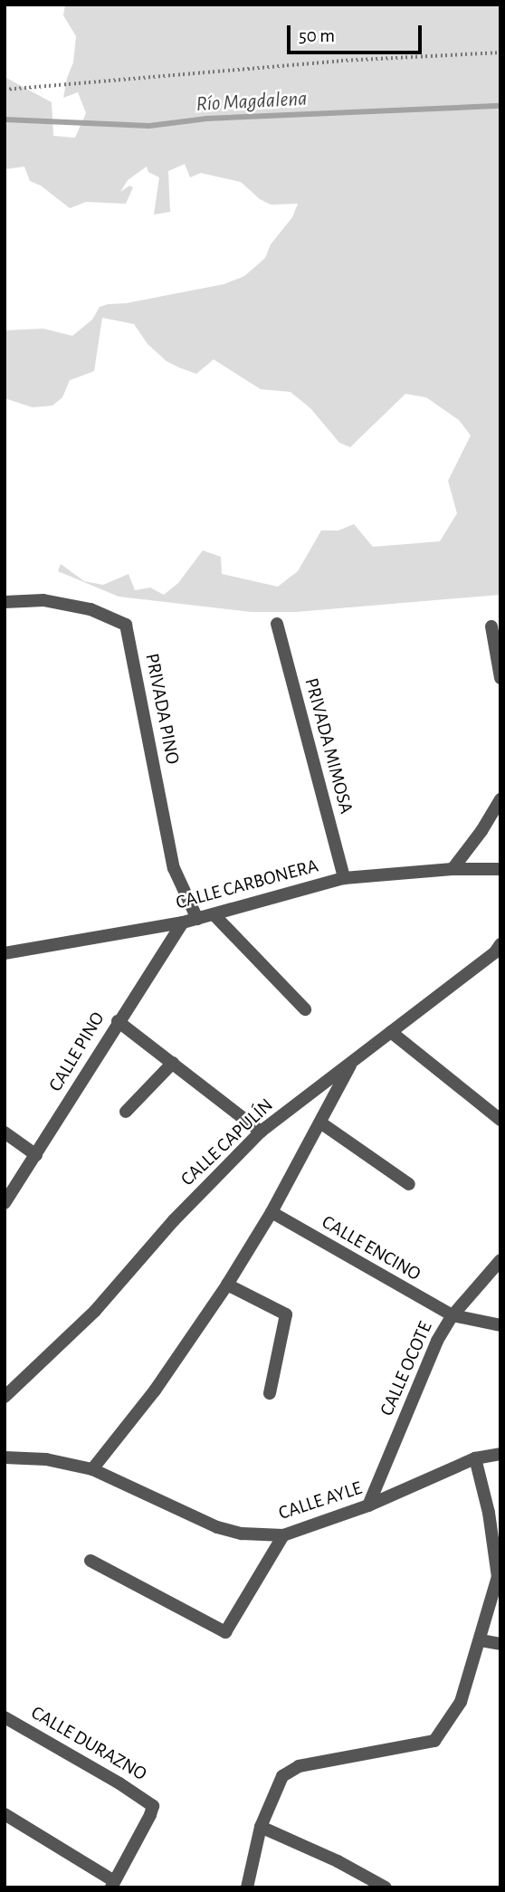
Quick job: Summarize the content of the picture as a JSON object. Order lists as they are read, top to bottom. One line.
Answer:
{"streets":{"street":["PRIVADA PINO","PRIVADA MIMOSA","CALLE CARBONERA","CALLE PINO","CALLE CAPULÍN","CALLE ENCINO","CALLE OCOTE","CALLE AYLE","CALLE DURAZNO"]},"crossings":[["PRIVADA PINO","CALLE CARBONERA"],["PRIVADA MIMOSA","CALLE CARBONERA"],["CALLE CARBONERA","CALLE PINO"],["CALLE ENCINO","CALLE OCOTE"],["CALLE OCOTE","CALLE AYLE"]],"water":["Río Magdalena"],"scale_bar":"50 m"}
